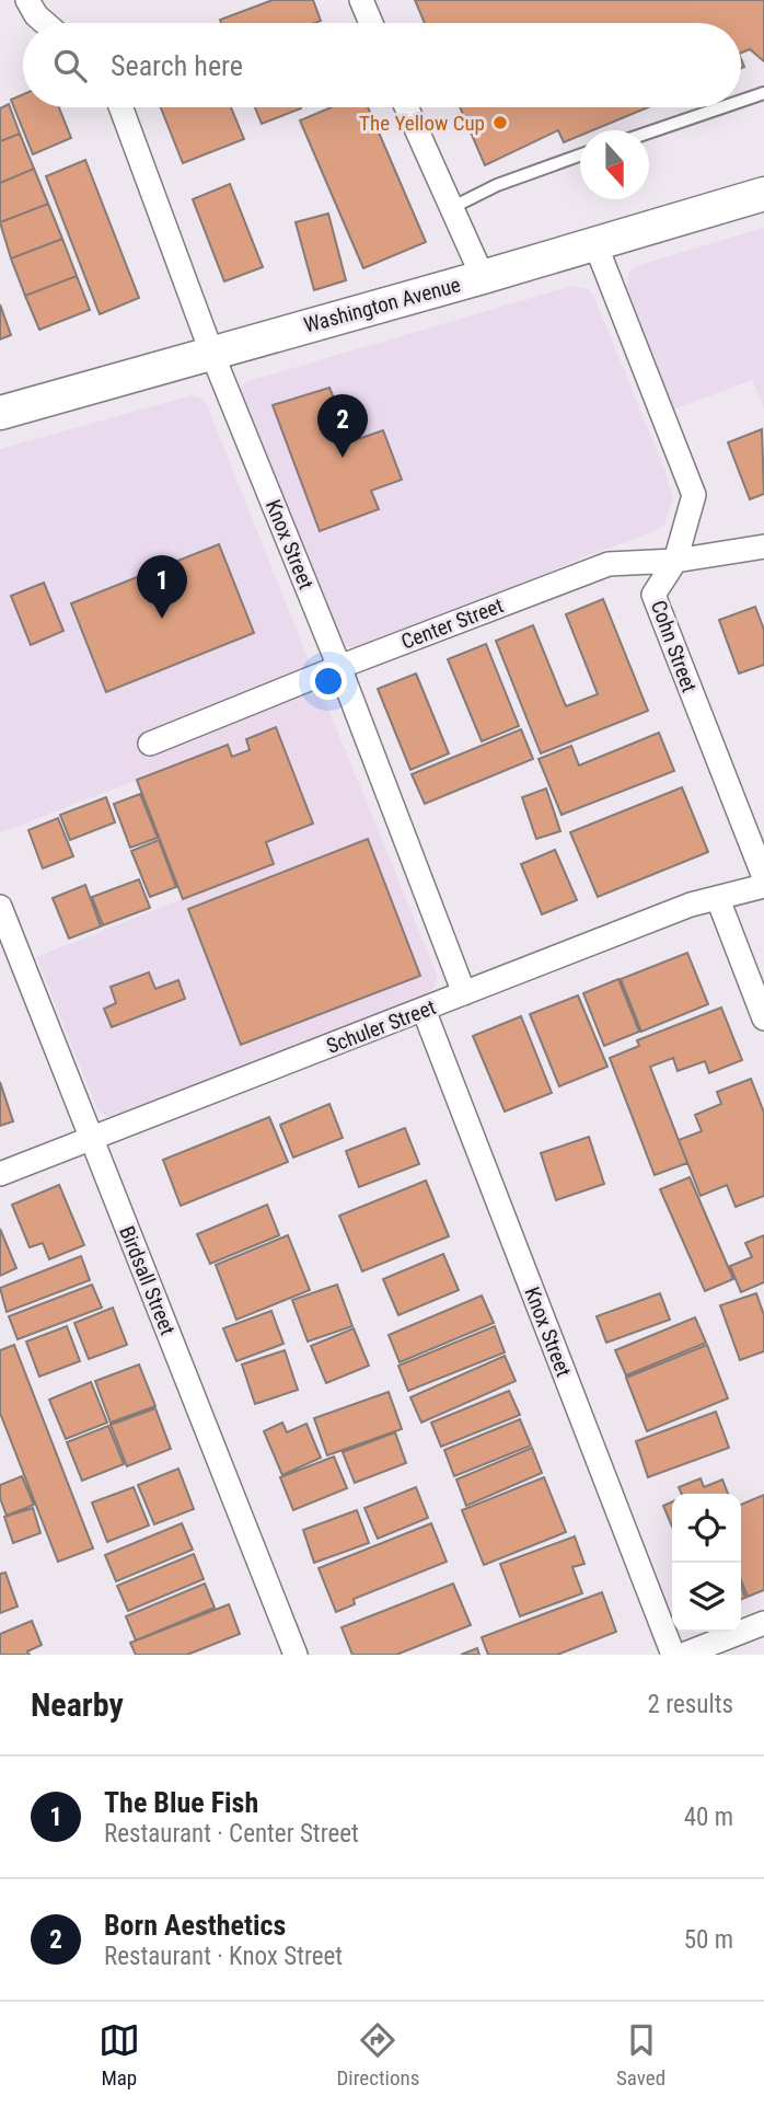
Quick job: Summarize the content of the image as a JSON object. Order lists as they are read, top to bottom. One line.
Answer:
{"streets":{"main road":["Washington Avenue"],"street":["Knox Street","Center Street","Cohn Street","Schuler Street","Birdsall Street"]},"crossings":[["Washington Avenue","Knox Street"],["Washington Avenue","Cohn Street"],["Knox Street","Center Street"],["Knox Street","Schuler Street"],["Center Street","Cohn Street"],["Schuler Street","Birdsall Street"]],"places":["The Yellow Cup"],"north":"bottom","page":{"search":"Search here","pins":["2","1"],"heading":["Nearby","2 results"],"list":[{"mark":"1","name":"The Blue Fish","note":"Restaurant · Center Street","value":"40 m"},{"mark":"2","name":"Born Aesthetics","note":"Restaurant · Knox Street","value":"50 m"}],"nav":["Map","Directions","Saved"]}}
